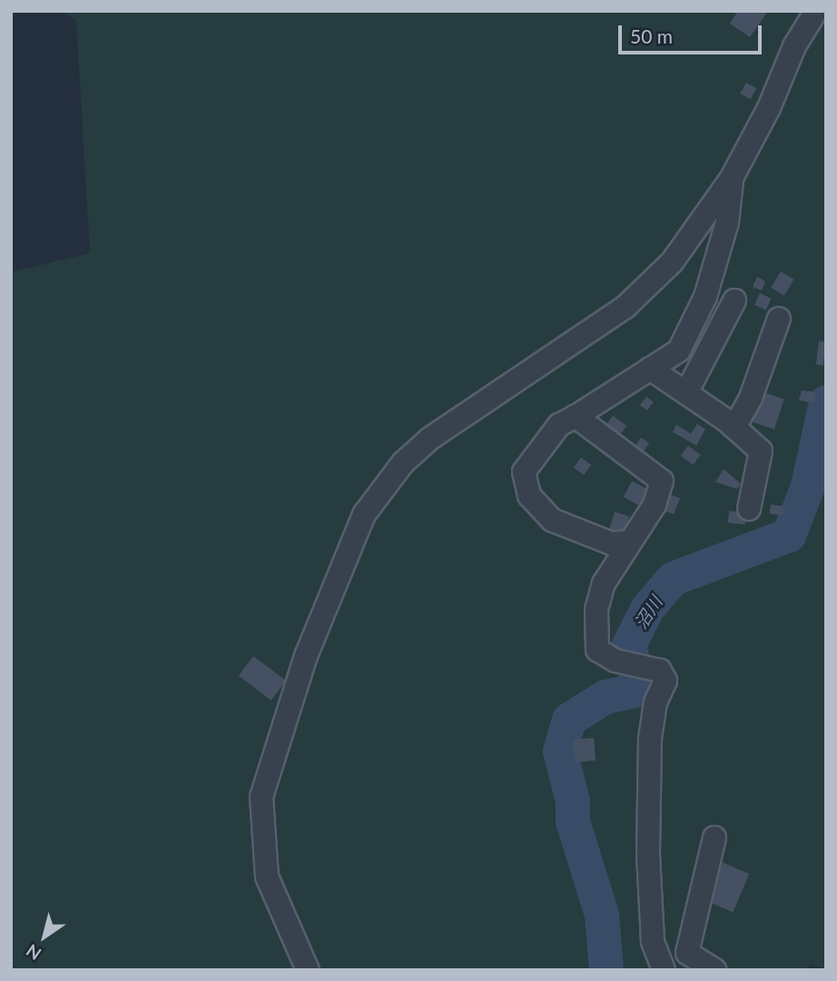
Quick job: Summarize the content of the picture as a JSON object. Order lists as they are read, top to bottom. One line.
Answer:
{"water":["沼川"],"scale_bar":"50 m","north":"bottom left"}
